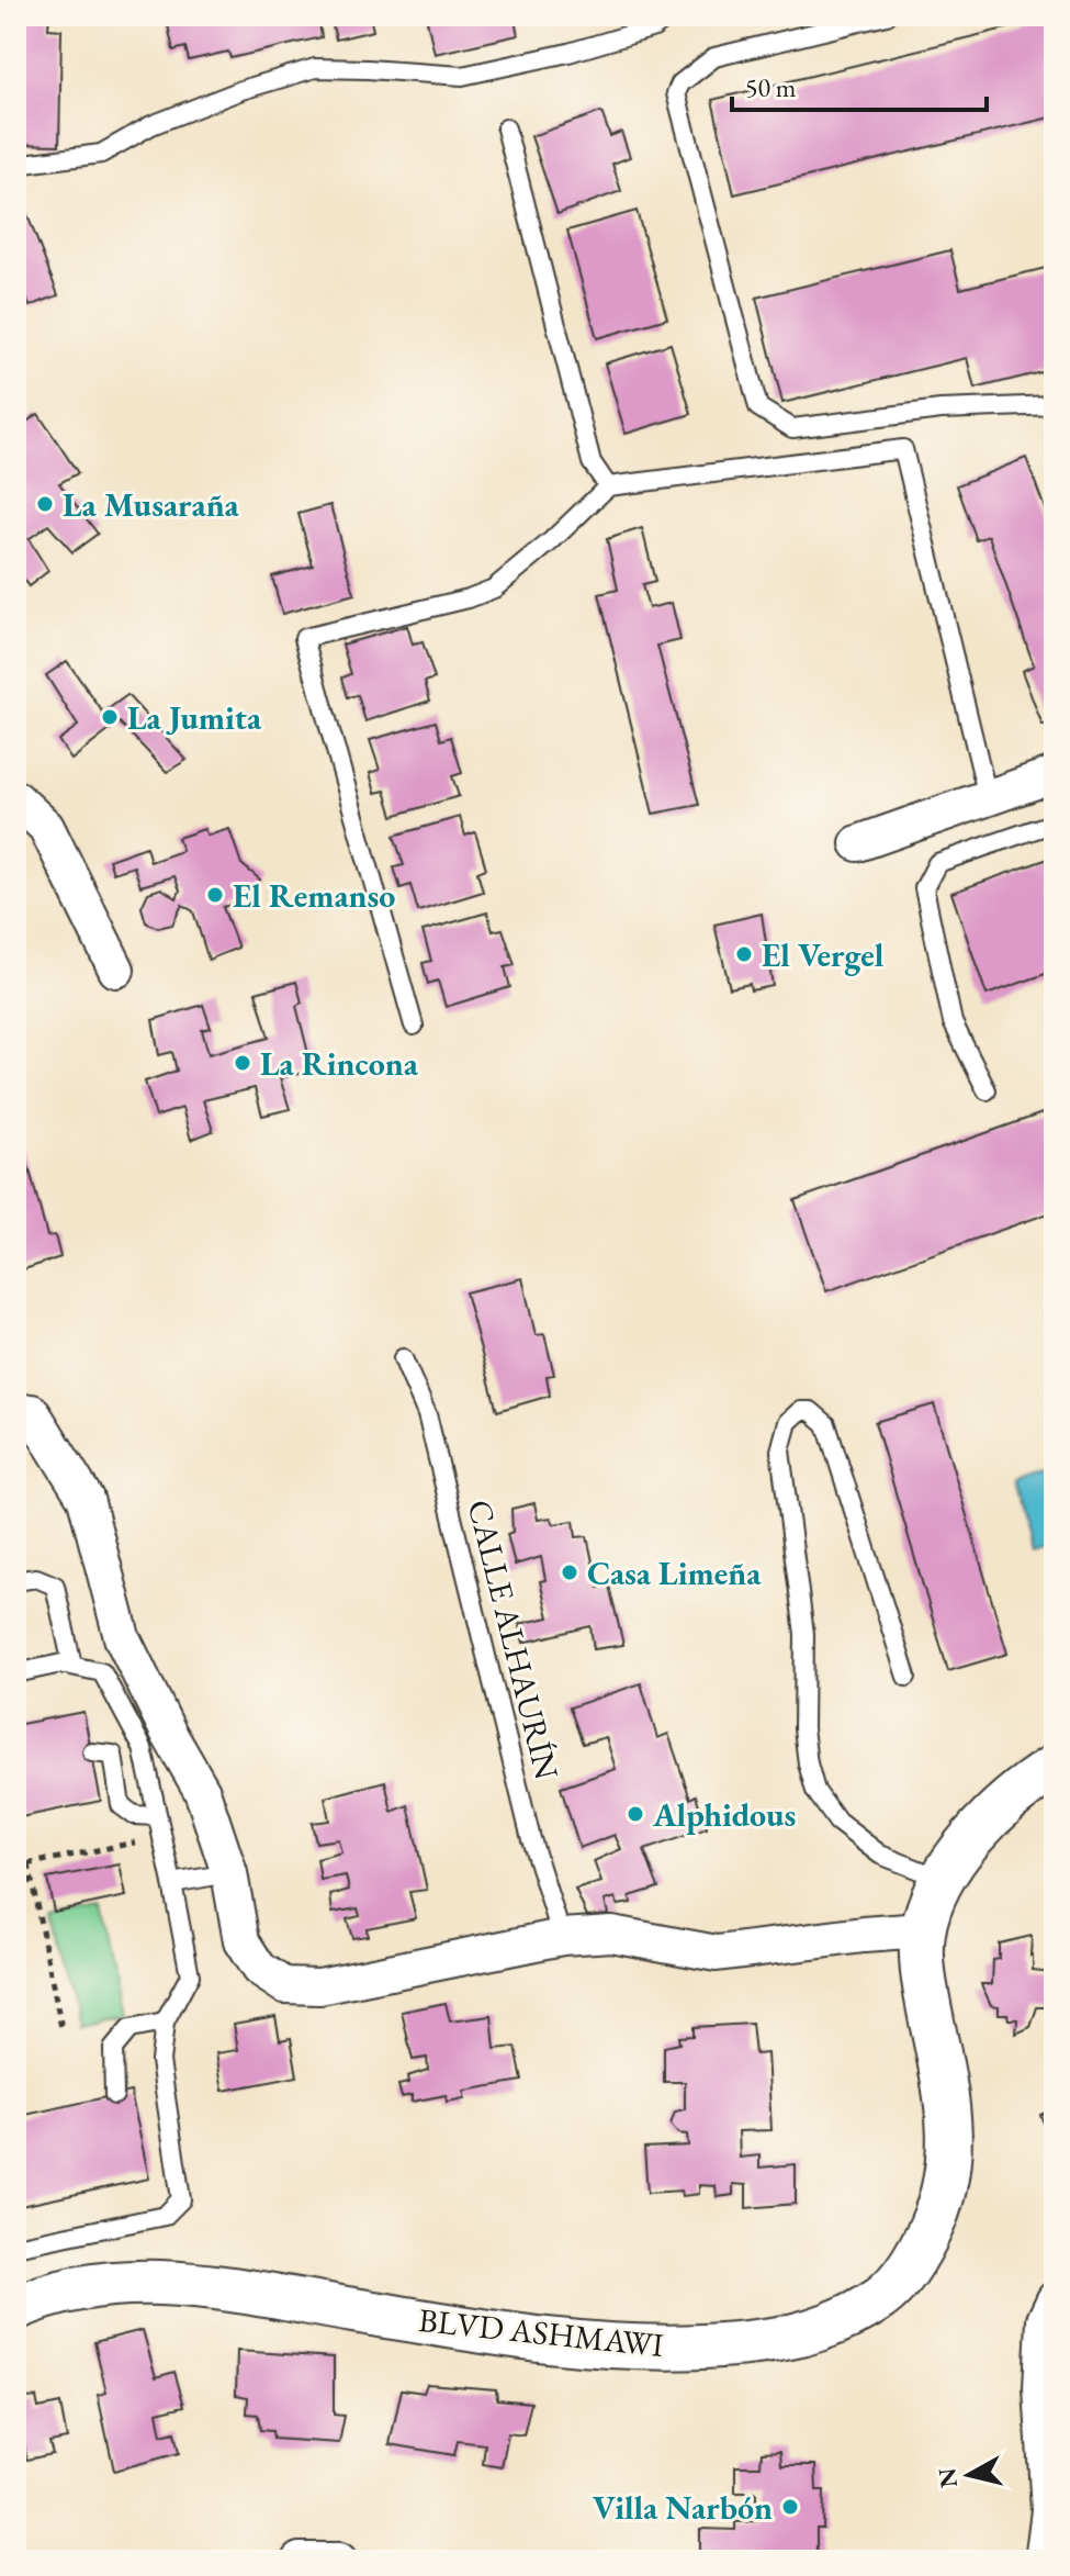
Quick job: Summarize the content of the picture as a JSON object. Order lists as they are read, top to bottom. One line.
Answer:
{"streets":{"street":["BLVD ASHMAWI"],"lane":["CALLE ALHAURÍN"]},"places":["La Musaraña","La Jumita","El Remanso","El Vergel","La Rincona","Casa Limeña","Alphidous","Villa Narbón"],"scale_bar":"50 m","north":"left"}
